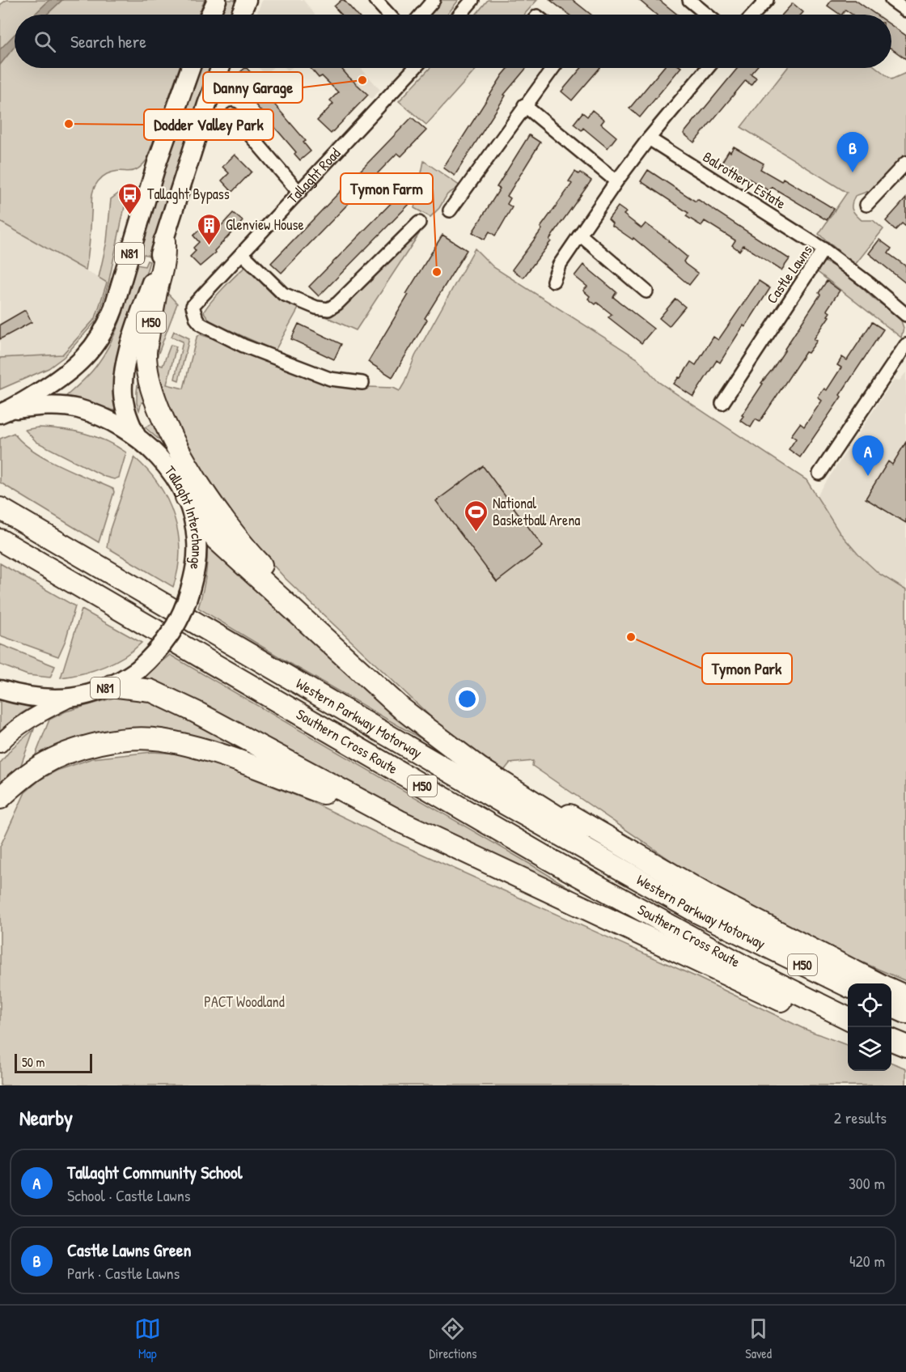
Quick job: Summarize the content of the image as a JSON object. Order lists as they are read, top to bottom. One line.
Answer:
{"streets":{"highway":["M50","Western Parkway Motorway","Southern Cross Route"],"main road":["N81","Tallaght Interchange"],"street":["Tallaght Road","Balrothery Estate","Castle Lawns"]},"crossings":[["Balrothery Estate","Castle Lawns"],["N81","M50"],["N81","Tallaght Interchange"],["M50","Tallaght Interchange"],["M50","Western Parkway Motorway"]],"parks":["PACT Woodland"],"places":{"other":["Danny Garage","Dodder Valley Park","Tymon Farm","Tymon Park"],"bus stop":["Tallaght Bypass"],"building":["Glenview House"],"sports":["National Basketball Arena"]},"scale_bar":"50 m","page":{"search":"Search here","pins":["B","A"],"scale":"50 m","heading":["Nearby","2 results"],"list":[{"mark":"A","name":"Tallaght Community School","note":"School · Castle Lawns","value":"300 m"},{"mark":"B","name":"Castle Lawns Green","note":"Park · Castle Lawns","value":"420 m"}],"nav":["Map","Directions","Saved"]}}
